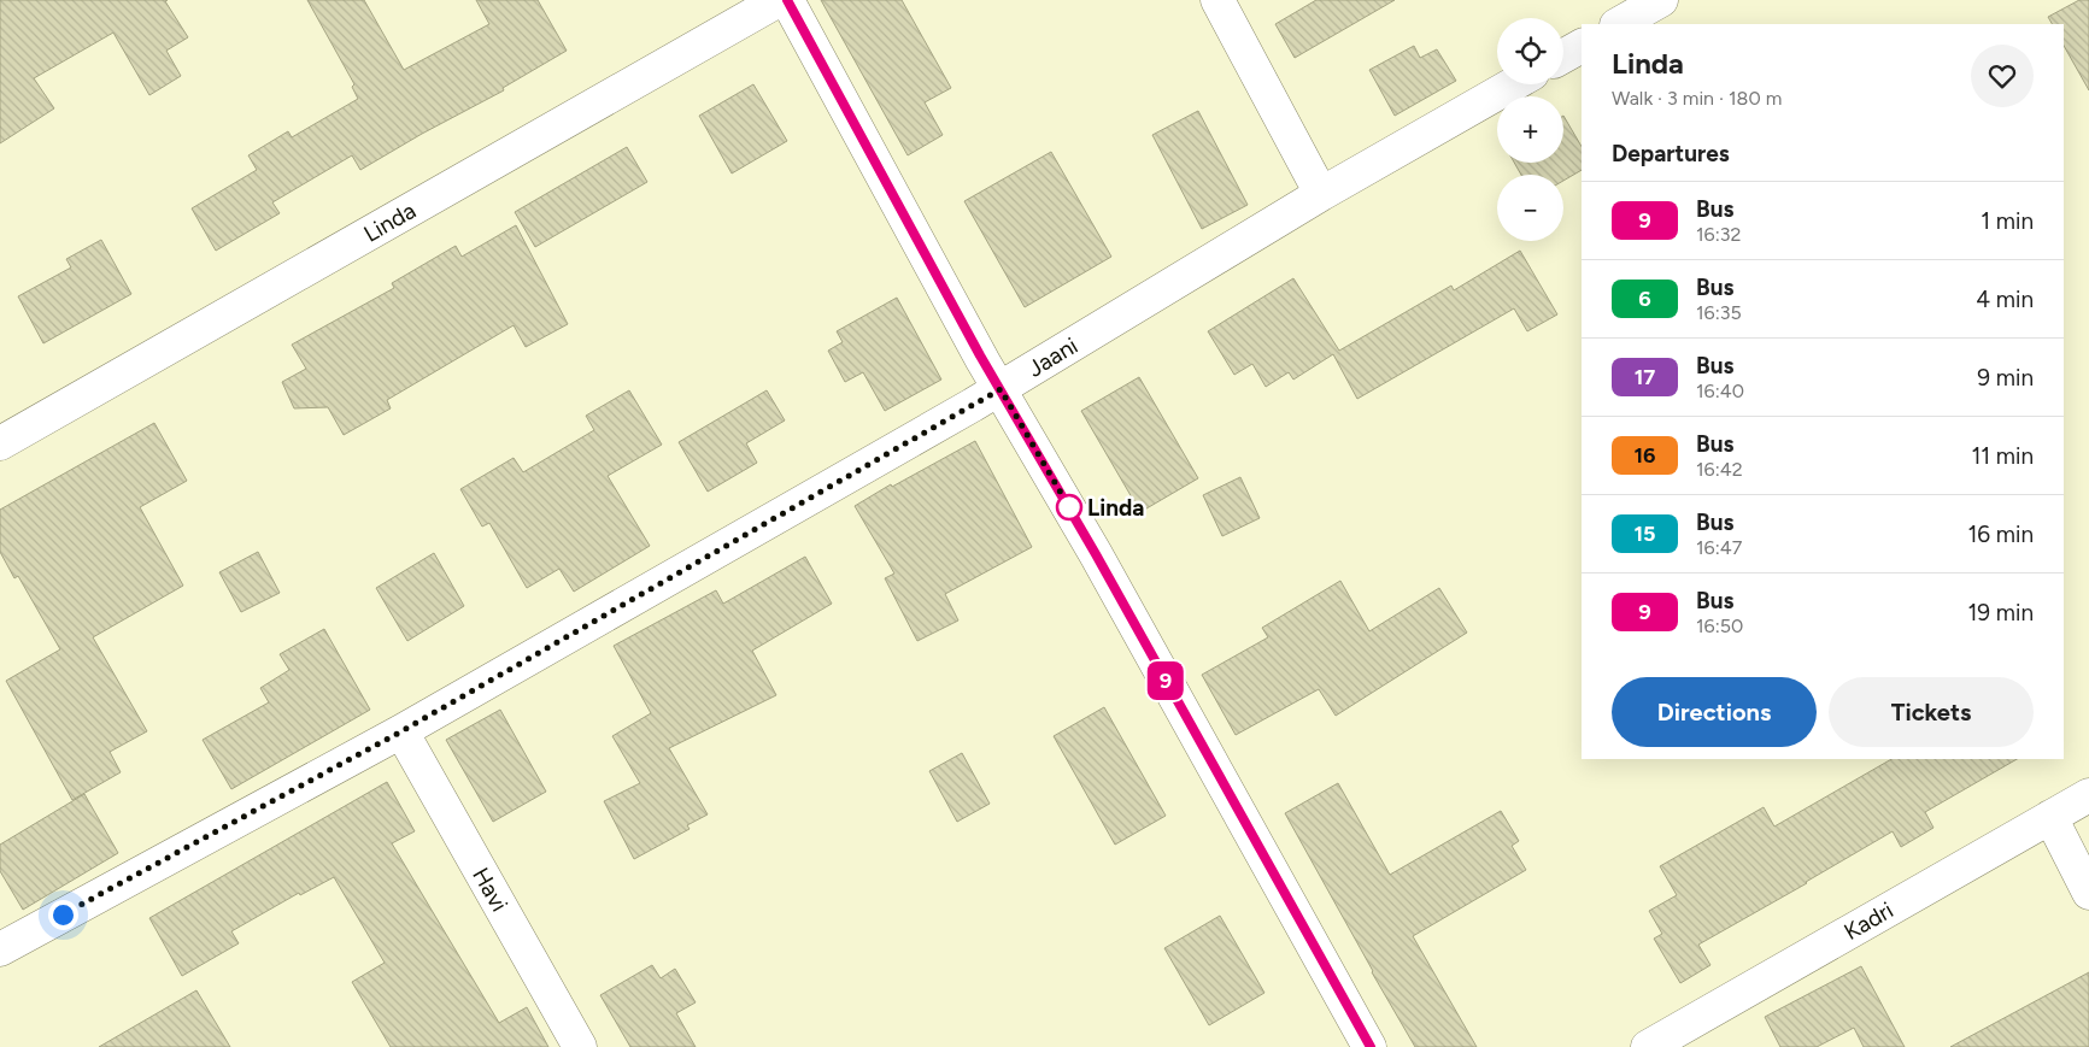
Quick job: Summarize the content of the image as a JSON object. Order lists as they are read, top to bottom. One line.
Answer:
{"streets":{"street":["Linda","Jaani","Havi","Kadri"]},"crossings":[["Jaani","Havi"]],"places":["Linda"],"lines":["bus line 9"],"page":{"on_map":"9","map_buttons":["+","−"],"heading":[["Linda","Walk · 3 min · 180 m"],"Departures"],"list":[{"mark":"9","name":"Bus","note":"16:32","value":"1 min"},{"mark":"6","name":"Bus","note":"16:35","value":"4 min"},{"mark":"17","name":"Bus","note":"16:40","value":"9 min"},{"mark":"16","name":"Bus","note":"16:42","value":"11 min"},{"mark":"15","name":"Bus","note":"16:47","value":"16 min"},{"mark":"9","name":"Bus","note":"16:50","value":"19 min"}],"buttons":["Directions","Tickets"]}}
